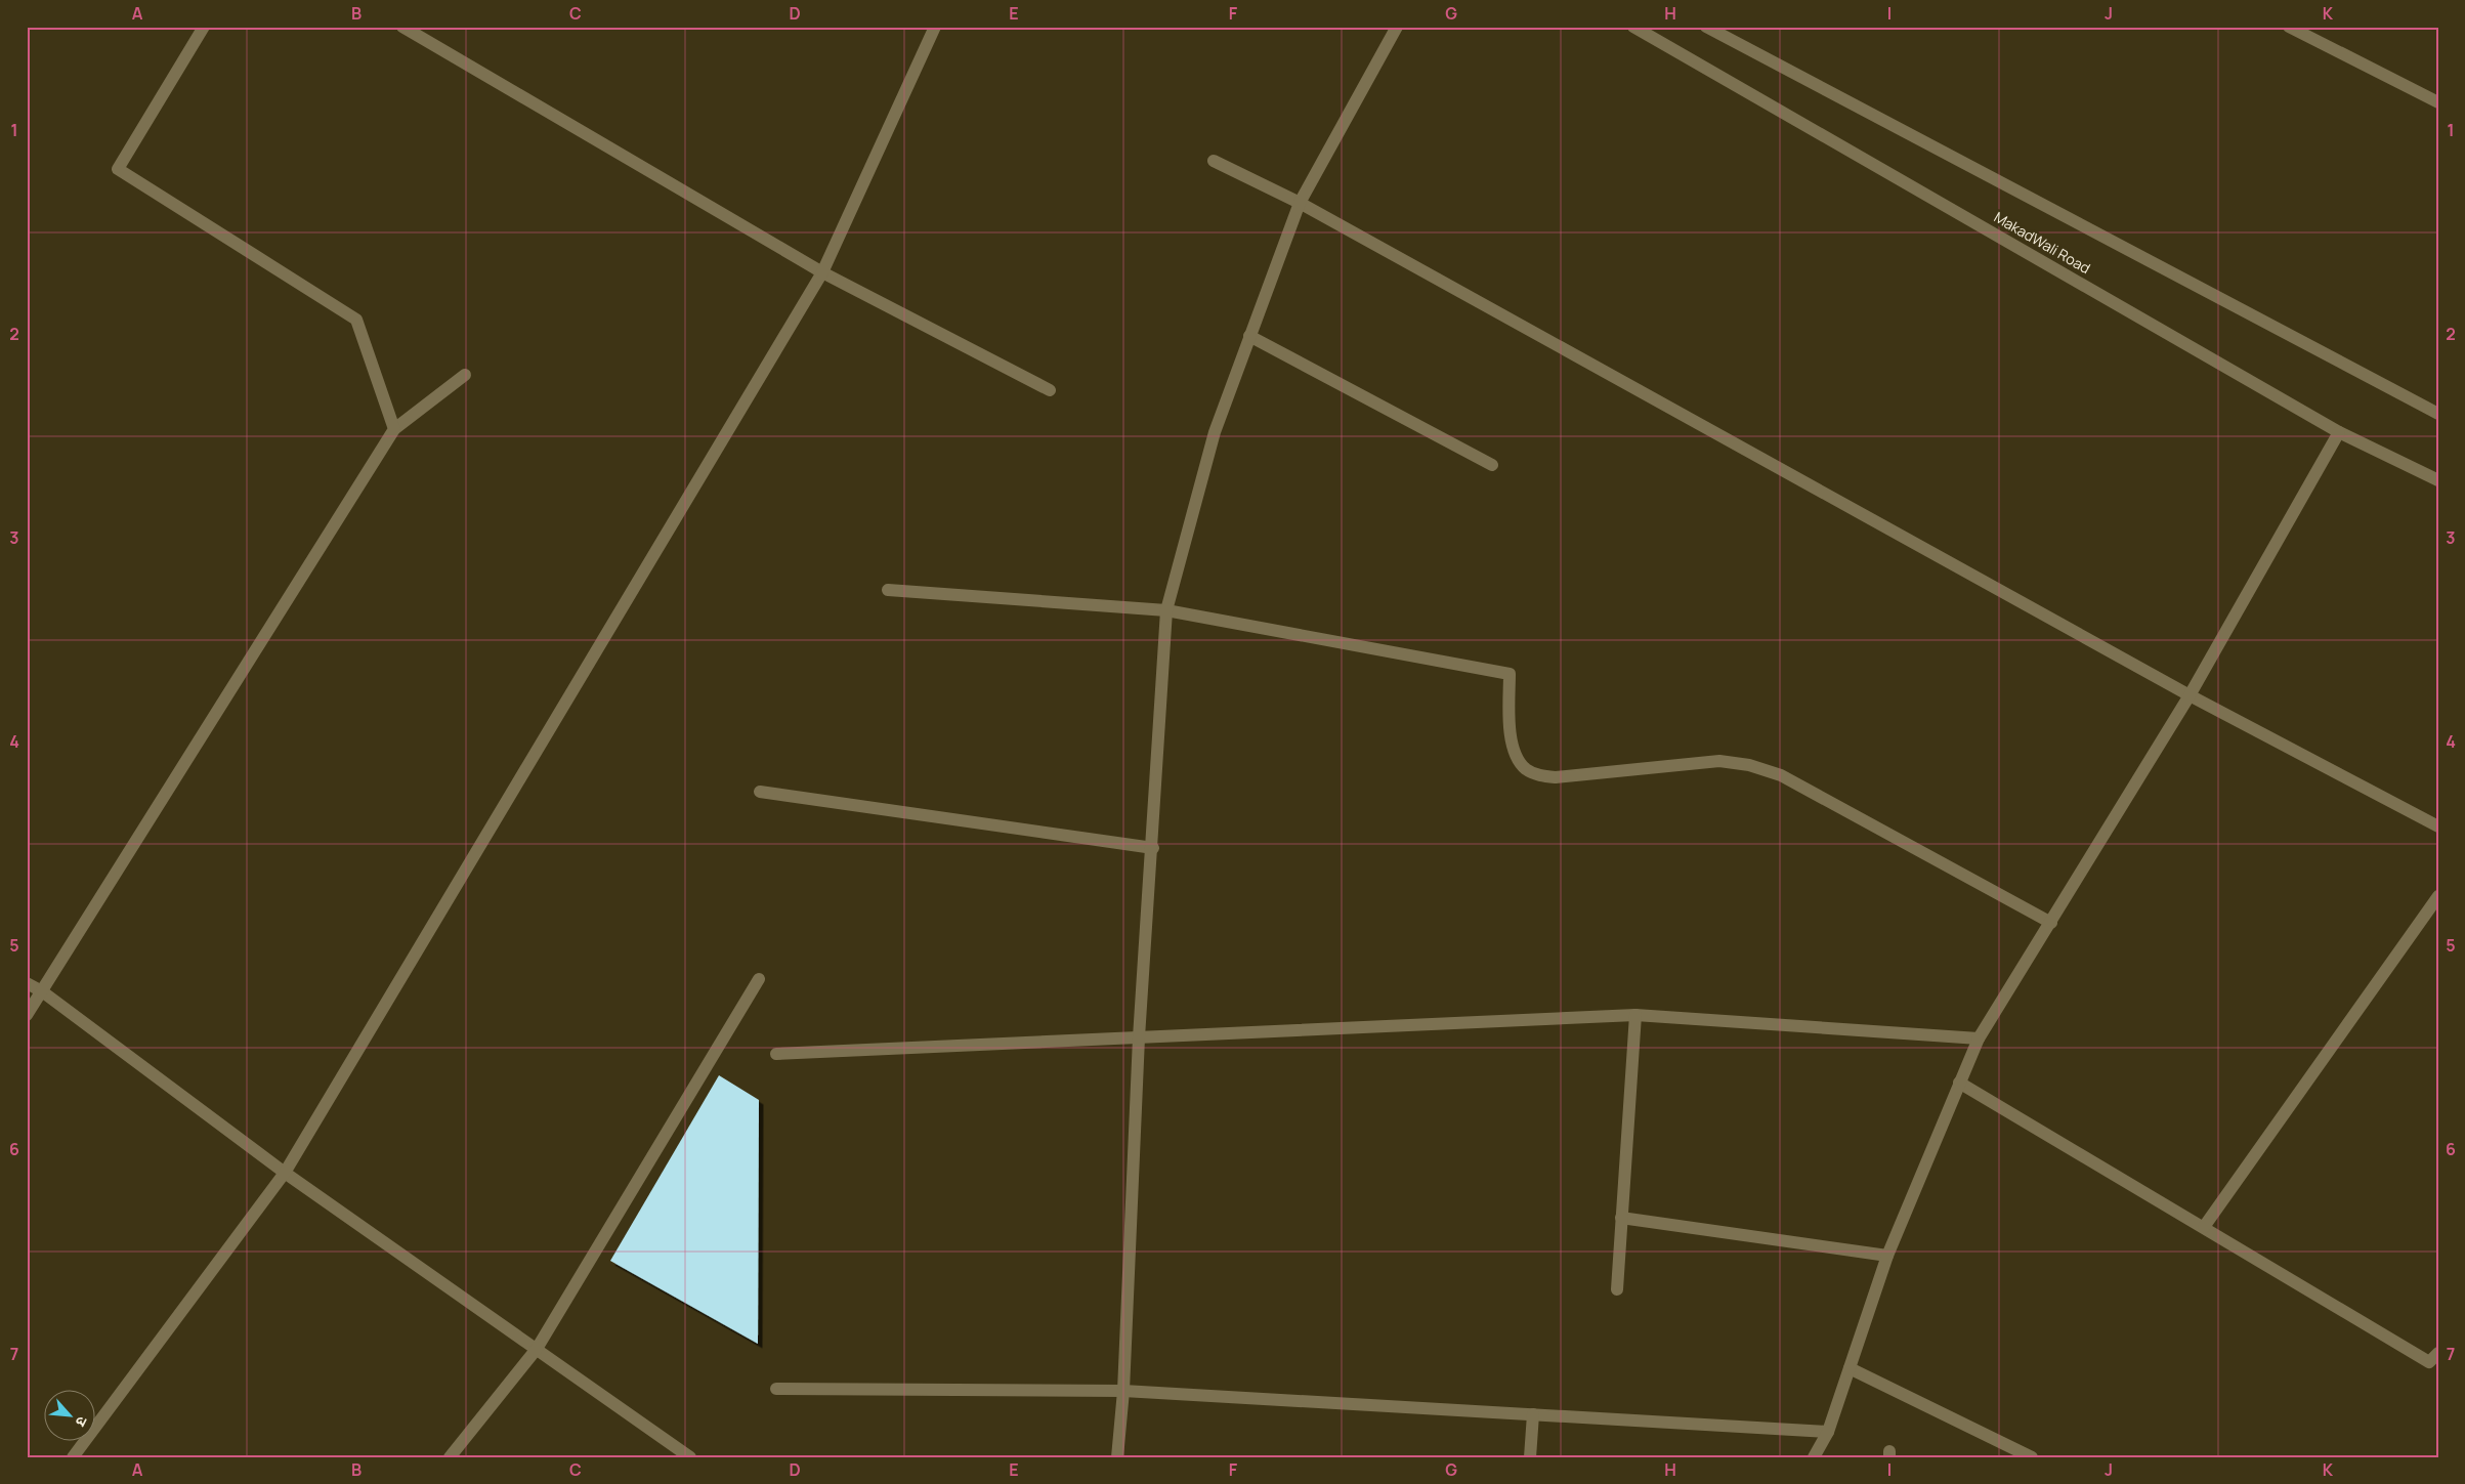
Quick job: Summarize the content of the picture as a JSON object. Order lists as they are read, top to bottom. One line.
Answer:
{"streets":{"street":["MakadWali Road"]},"north":"bottom right","grid":{"columns":["A","B","C","D","E","F","G","H","I","J","K"],"rows":["1","2","3","4","5","6","7"]}}
